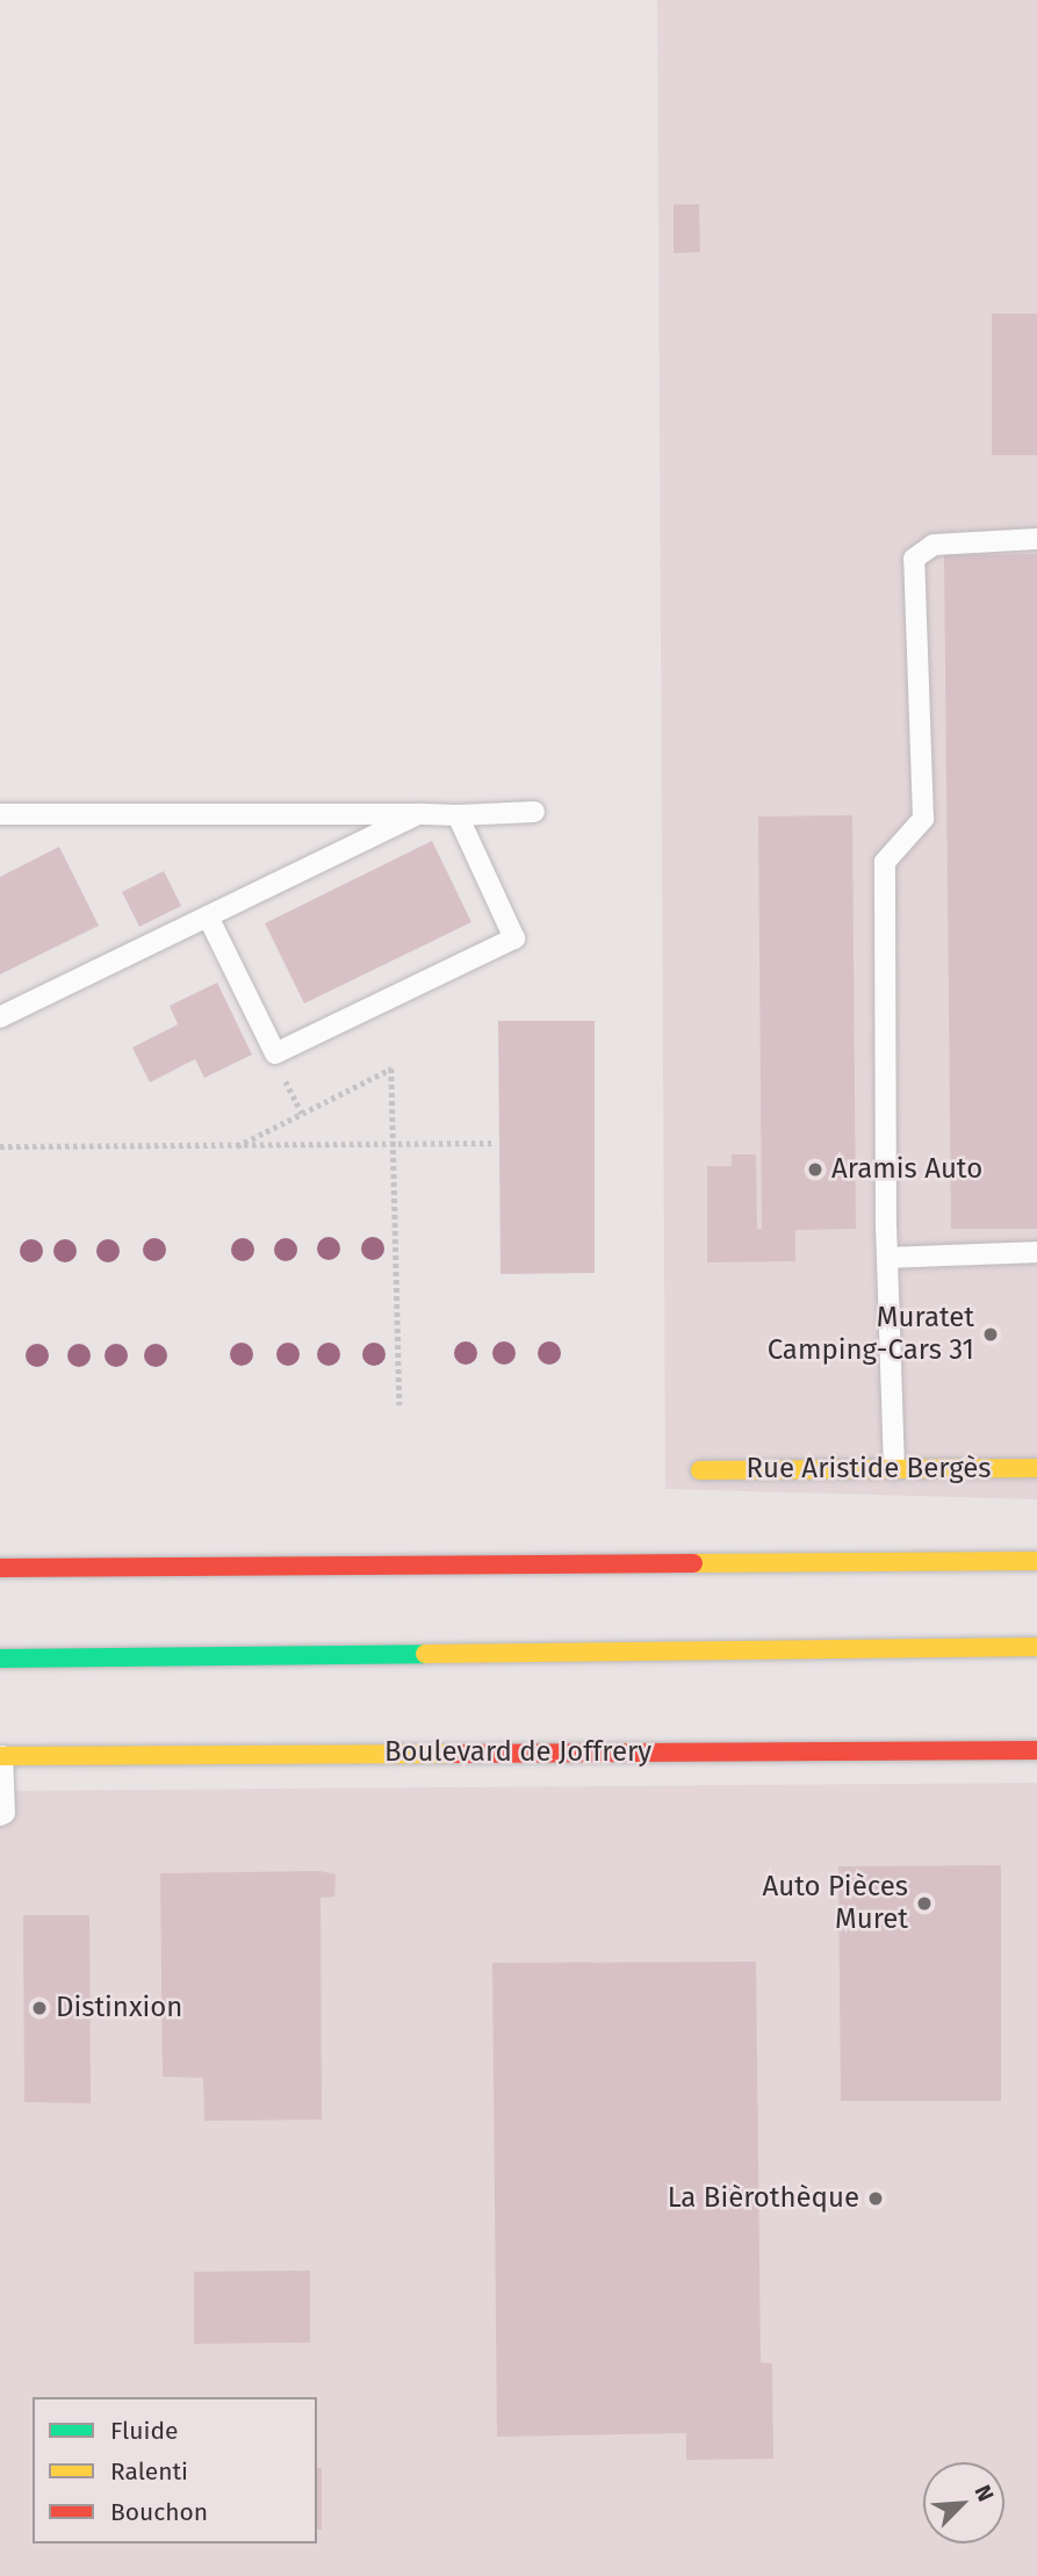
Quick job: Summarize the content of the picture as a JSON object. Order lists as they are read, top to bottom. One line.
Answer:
{"streets":{"main road":["Rue Aristide Bergès","Boulevard de Joffrery"]},"places":["Aramis Auto","Muratet Camping-Cars 31","Auto Pièces Muret","Distinxion","La Bièrothèque"],"legend":["Fluide","Ralenti","Bouchon"],"north":"top right"}
